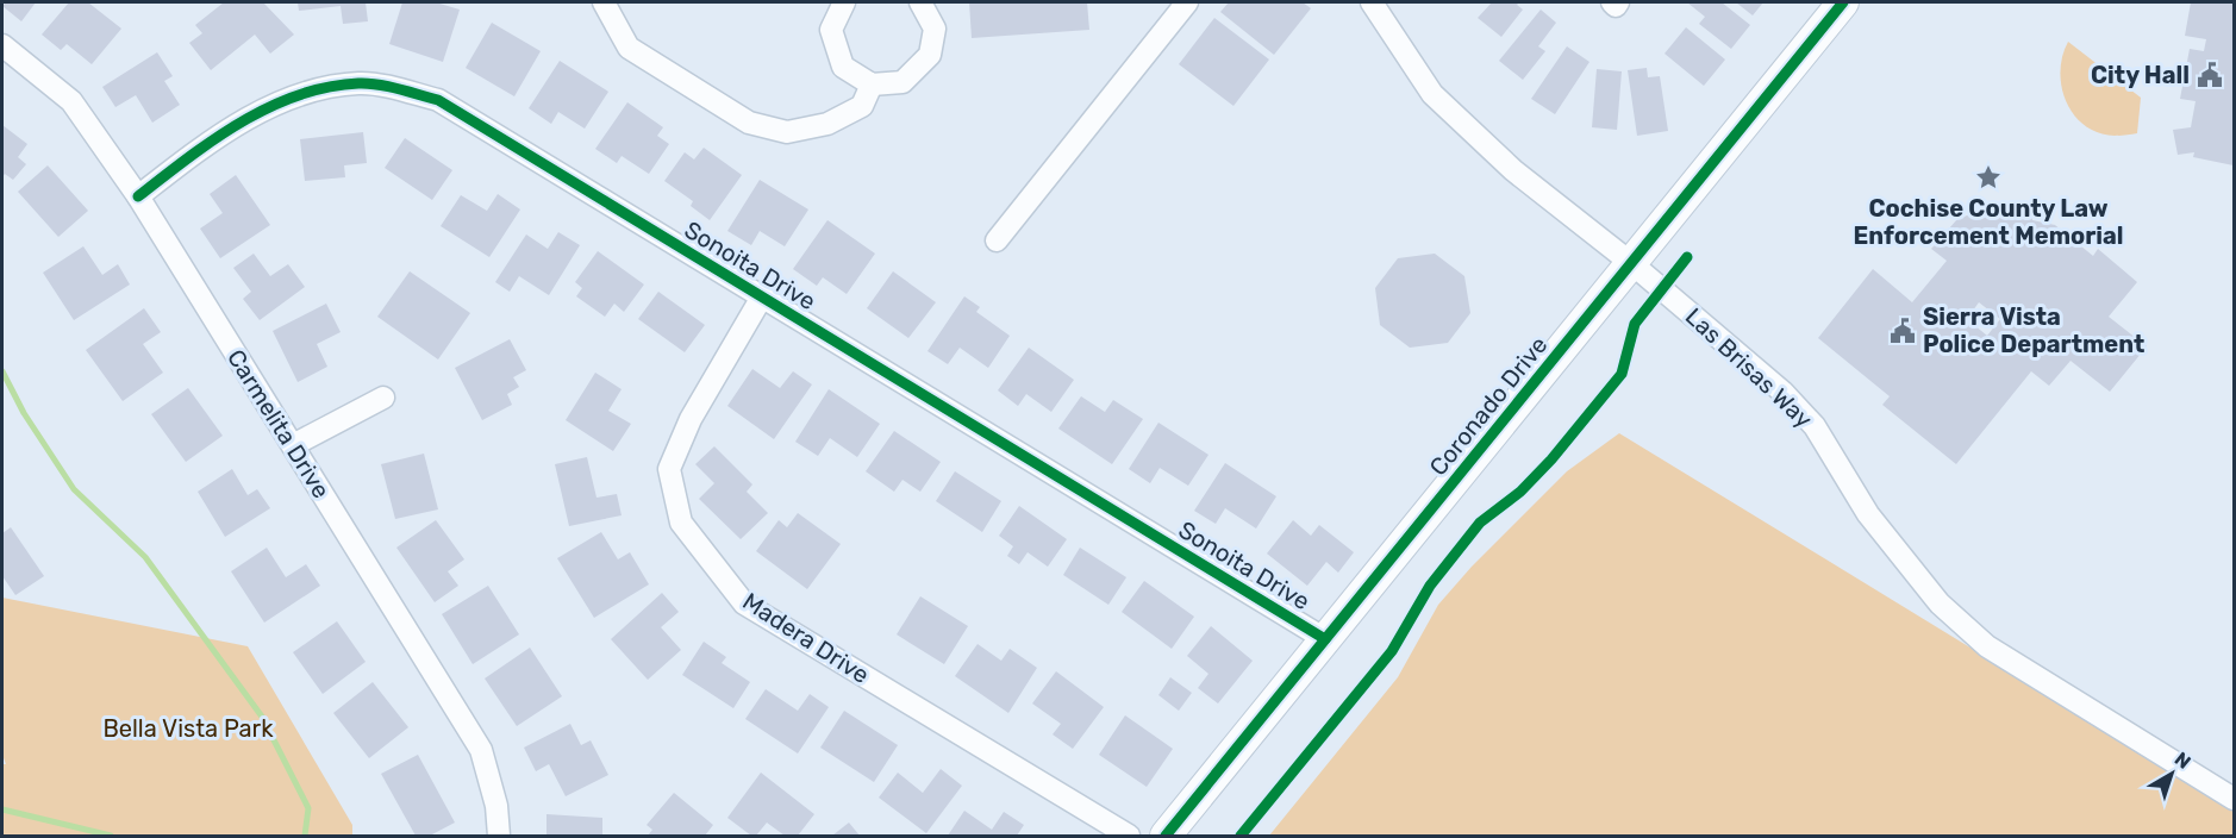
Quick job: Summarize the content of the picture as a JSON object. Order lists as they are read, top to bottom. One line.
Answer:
{"streets":{"street":["Sonoita Drive","Las Brisas Way","Coronado Drive","Carmelita Drive","Madera Drive"]},"crossings":[["Sonoita Drive","Coronado Drive"],["Sonoita Drive","Carmelita Drive"],["Sonoita Drive","Madera Drive"],["Las Brisas Way","Coronado Drive"]],"parks":["Bella Vista Park"],"places":{"public building":["City Hall","Sierra Vista Police Department"],"place":["Cochise County Law Enforcement Memorial"]},"north":"top right"}
